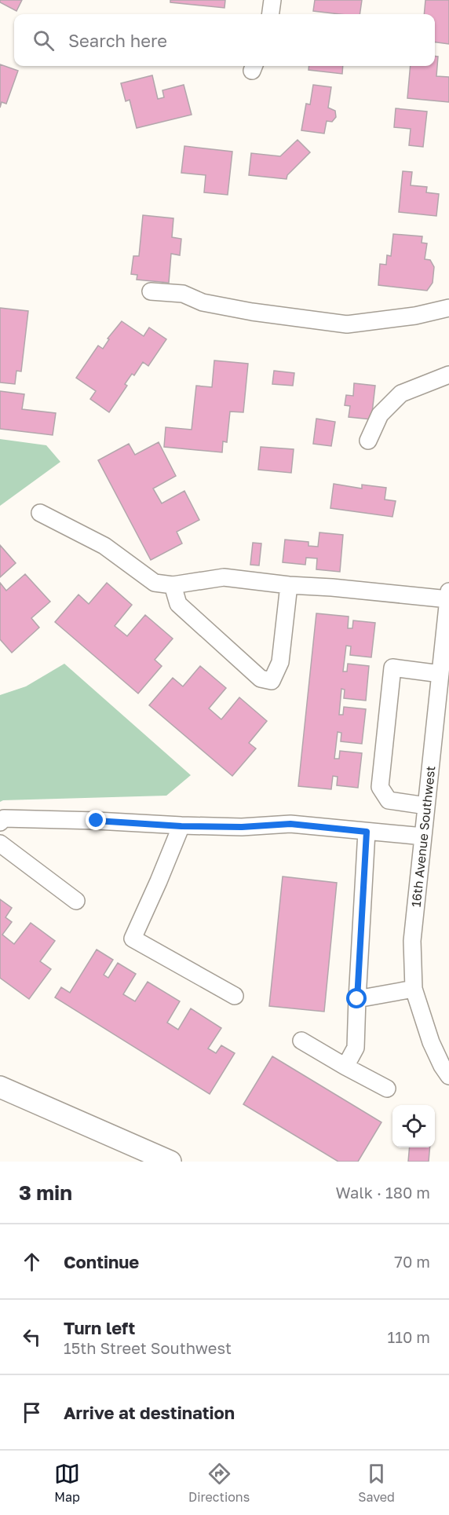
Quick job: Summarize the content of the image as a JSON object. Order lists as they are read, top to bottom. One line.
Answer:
{"streets":{"street":["16th Avenue Southwest"]},"page":{"search":"Search here","heading":["3 min","Walk · 180 m"],"list":[["Continue","70 m"],["Turn left","15th Street Southwest","110 m"],"Arrive at destination"],"nav":["Map","Directions","Saved"]}}
